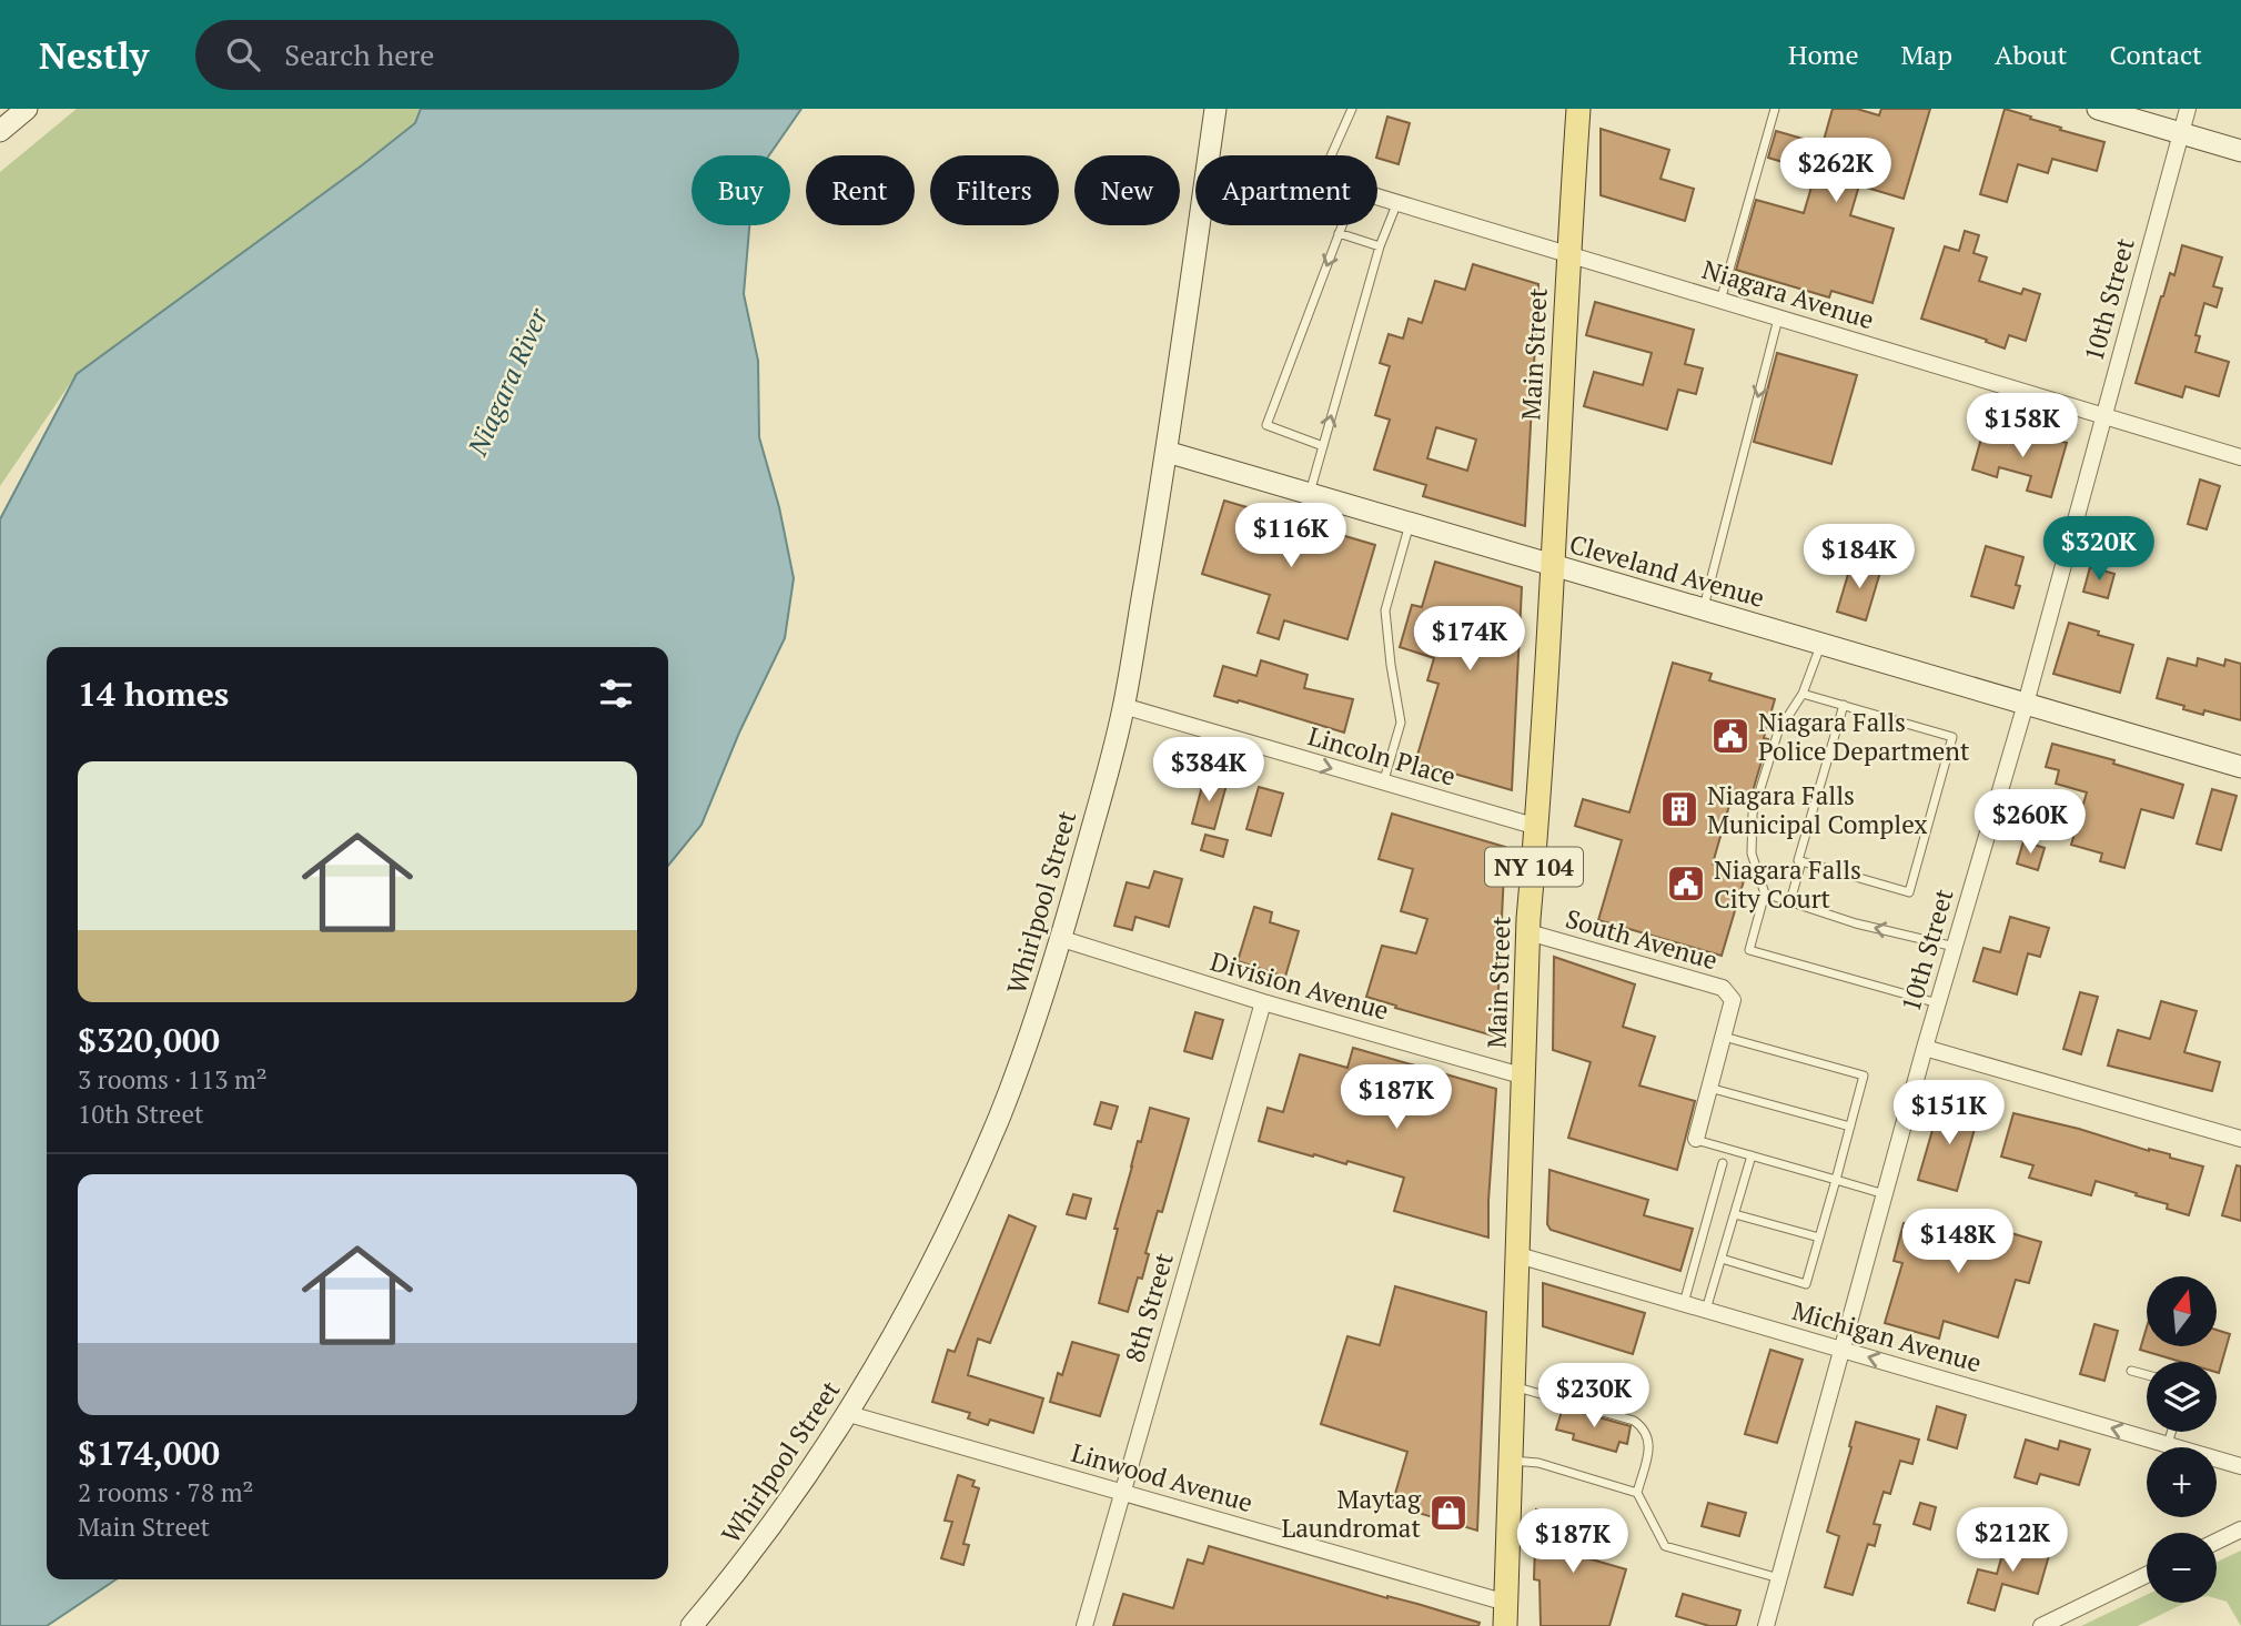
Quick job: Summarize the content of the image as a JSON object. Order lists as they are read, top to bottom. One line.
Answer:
{"streets":{"main road":["Main Street","Cleveland Avenue","NY 104","Whirlpool Street"],"street":["Niagara Avenue","10th Street","Lincoln Place","South Avenue","Division Avenue","8th Street","Michigan Avenue","Linwood Avenue"]},"crossings":[["Niagara Avenue","10th Street"],["Niagara Avenue","Main Street"],["10th Street","Cleveland Avenue"],["10th Street","Michigan Avenue"],["Main Street","Cleveland Avenue"],["Main Street","Lincoln Place"],["Main Street","South Avenue"],["Main Street","Division Avenue"],["Main Street","Michigan Avenue"],["Main Street","Linwood Avenue"],["Cleveland Avenue","Whirlpool Street"],["Lincoln Place","Whirlpool Street"],["Whirlpool Street","Division Avenue"],["Whirlpool Street","Linwood Avenue"],["Division Avenue","8th Street"],["8th Street","Linwood Avenue"]],"one_way":["Lincoln Place","Michigan Avenue"],"water":["Niagara River"],"places":{"public building":["Niagara Falls Police Department","Niagara Falls City Court"],"building":["Niagara Falls Municipal Complex"],"shop":["Maytag Laundromat"]},"north":"top","page":{"header":"Nestly","search":"Search here","nav":["Home","Map","About","Contact"],"price":["$262K","$158K","$116K","$320K","$184K","$174K","$384K","$260K","$187K","$151K","$148K","$230K","$212K","$187K"],"chip":["Buy","Rent","Filters","New","Apartment"],"heading":"14 homes","list":[{"name":"$320,000","note":"3 rooms · 113 m² · 10th Street"},{"name":"$174,000","note":"2 rooms · 78 m² · Main Street"}],"map_buttons":["+","−"]}}
